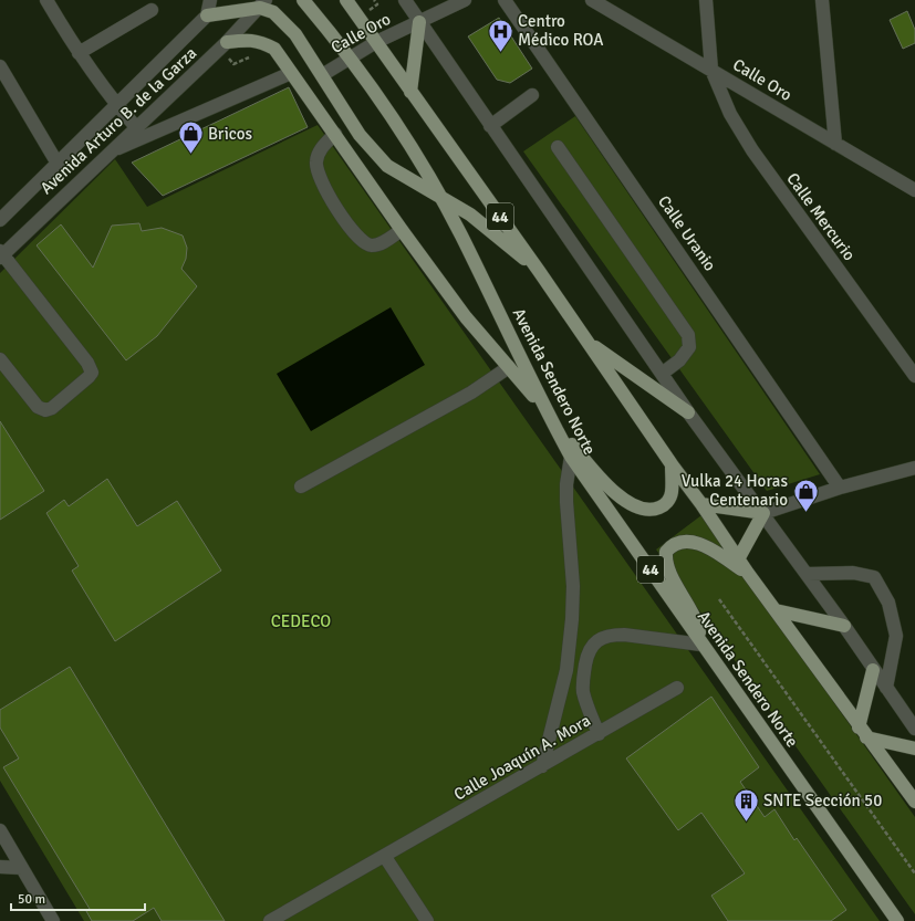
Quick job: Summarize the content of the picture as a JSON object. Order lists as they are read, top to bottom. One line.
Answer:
{"streets":{"main road":["44","Avenida Sendero Norte"],"street":["Calle Oro","Avenida Arturo B. de la Garza","Calle Mercurio","Calle Uranio","Calle Joaquín A. Mora"]},"crossings":[["Calle Oro","44"],["Calle Oro","Calle Mercurio"],["Calle Oro","Avenida Sendero Norte"]],"parks":["CEDECO"],"places":{"hospital":["Centro Médico ROA"],"shop":["Bricos","Vulka 24 Horas Centenario"],"building":["SNTE Sección 50"]},"scale_bar":"50 m"}
